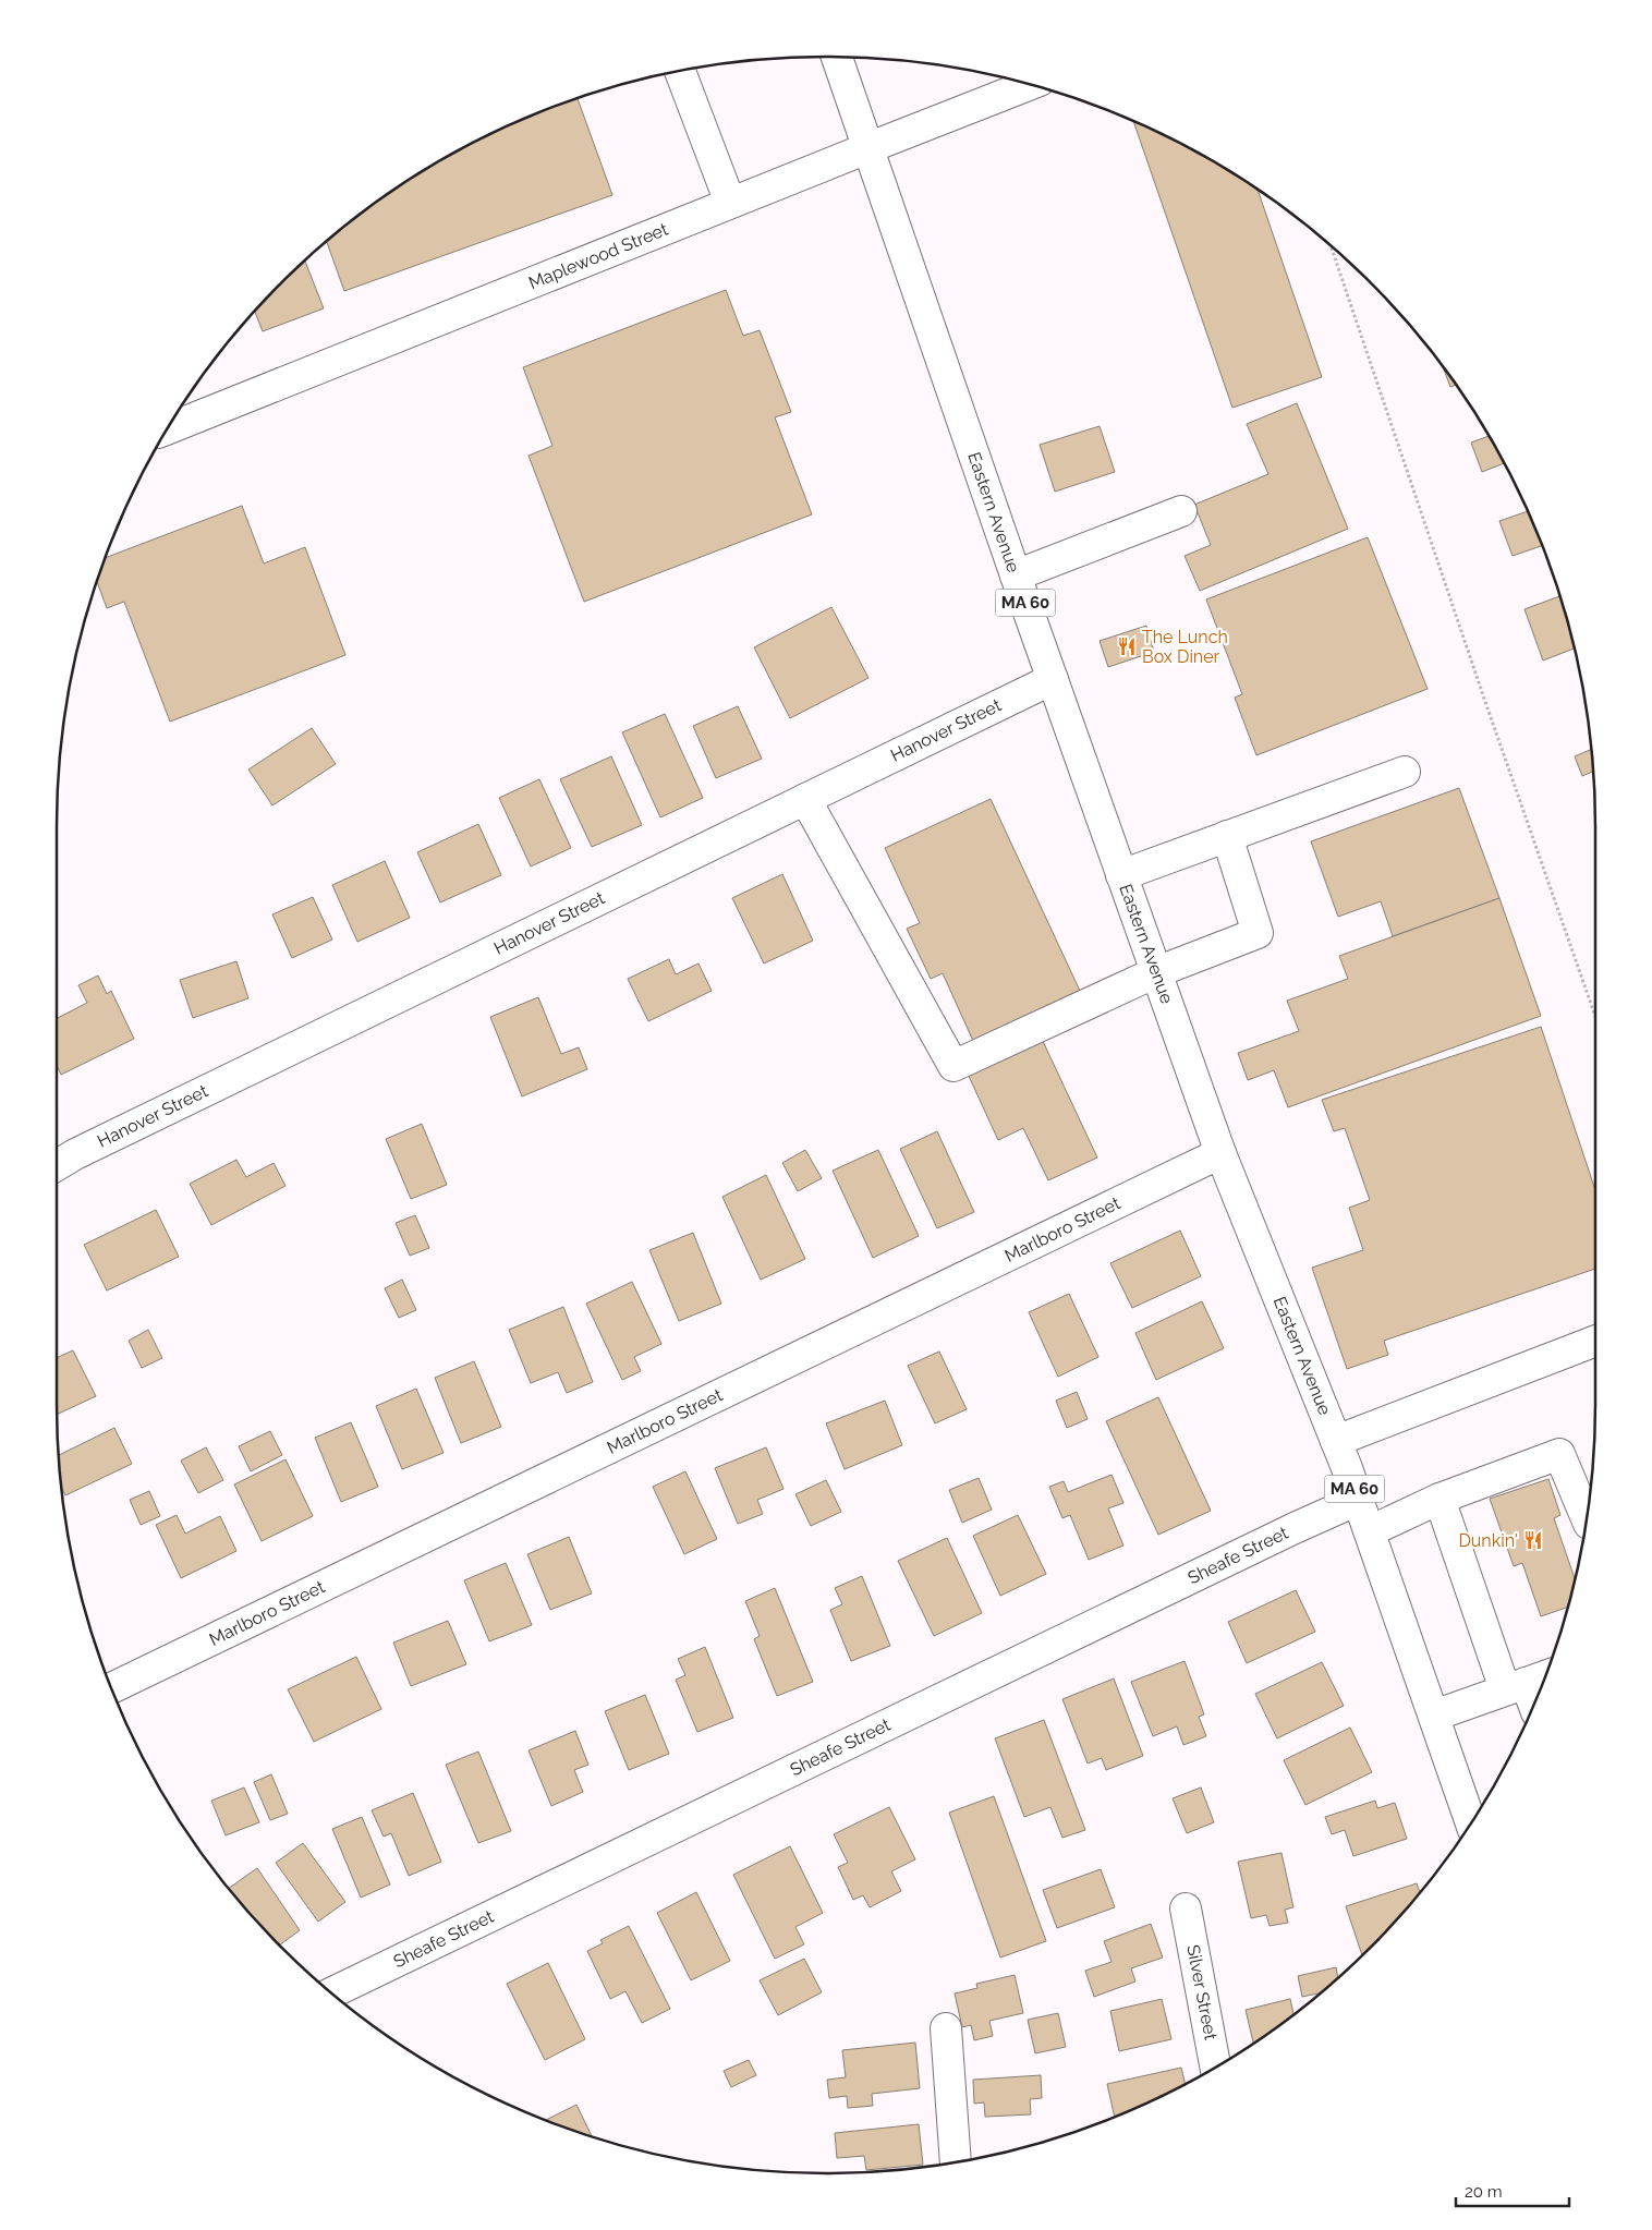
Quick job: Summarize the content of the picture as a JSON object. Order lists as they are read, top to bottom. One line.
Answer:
{"streets":{"street":["Maplewood Street","Eastern Avenue","MA 60","Hanover Street","Marlboro Street","Sheafe Street","Silver Street"]},"crossings":[["Maplewood Street","Eastern Avenue"],["Eastern Avenue","Hanover Street"],["Eastern Avenue","Marlboro Street"],["Eastern Avenue","Sheafe Street"]],"places":{"restaurant":["The Lunch Box Diner","Dunkin'"]},"scale_bar":"20 m"}
